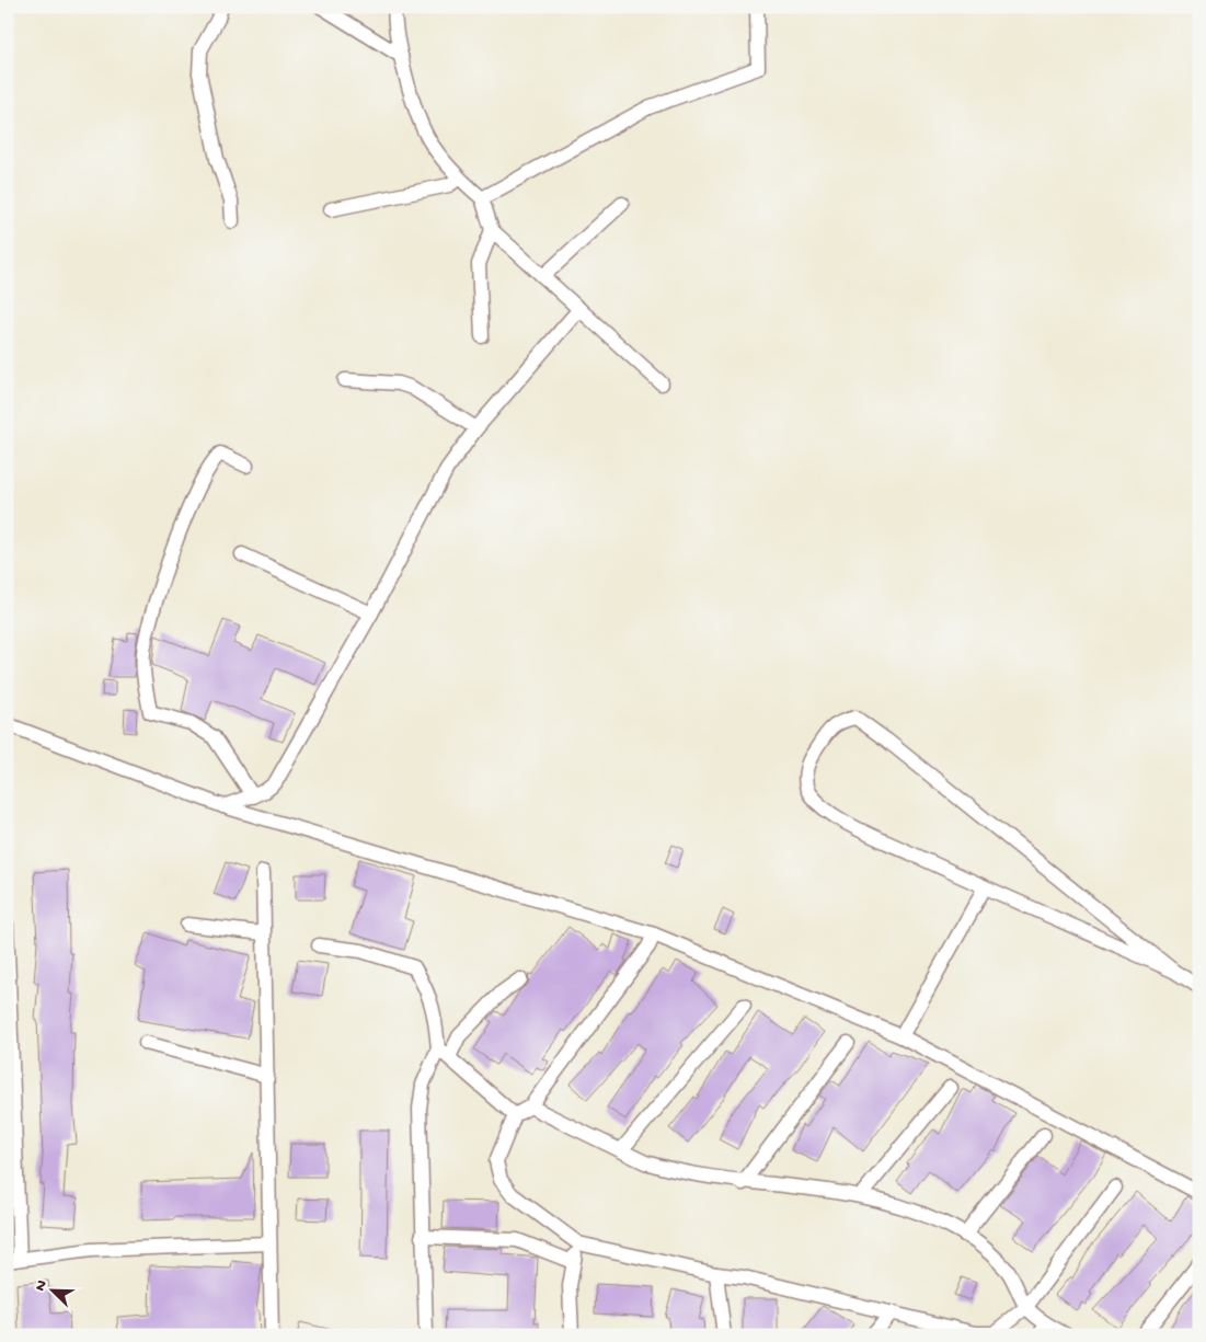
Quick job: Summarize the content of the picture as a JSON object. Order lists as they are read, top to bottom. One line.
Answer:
{"north":"top left"}
